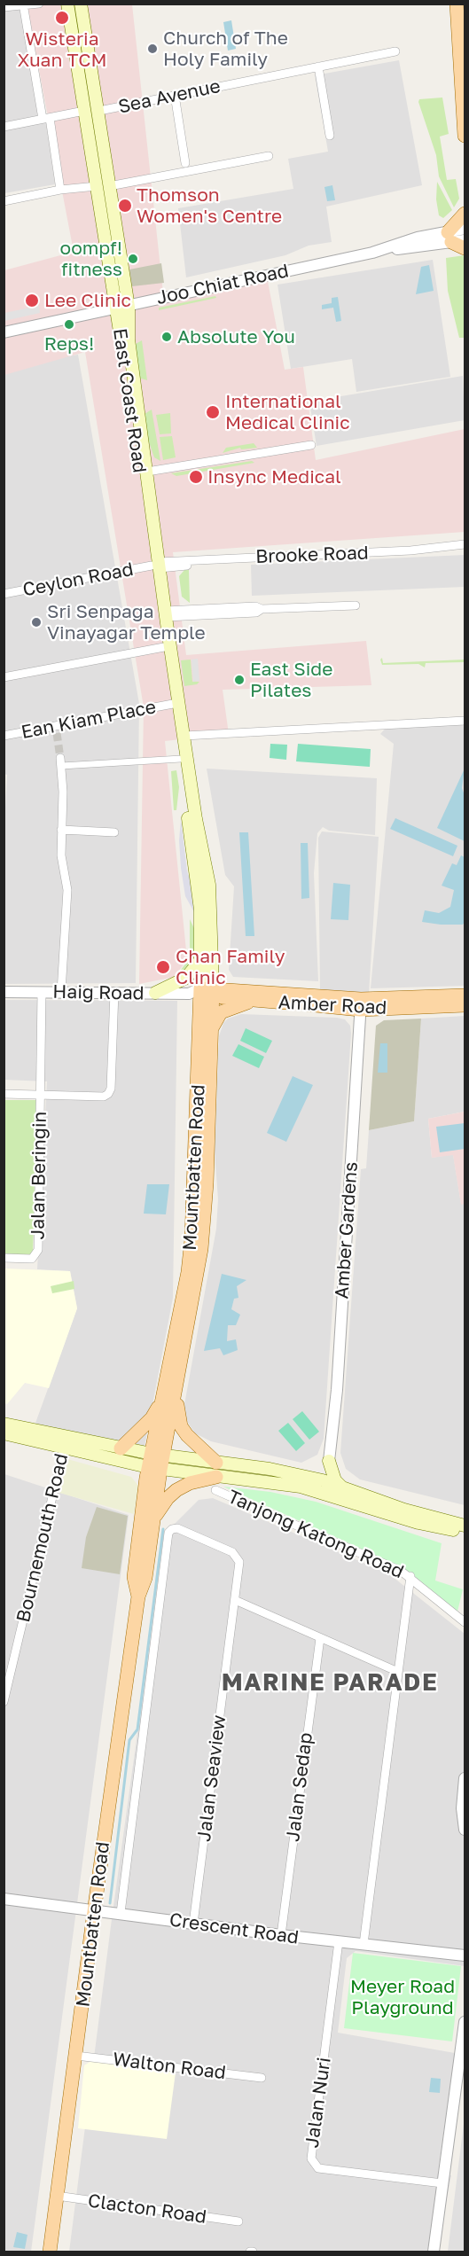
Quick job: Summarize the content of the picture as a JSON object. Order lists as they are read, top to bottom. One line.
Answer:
{"streets":{"main road":["East Coast Road","Amber Road","Mountbatten Road"],"street":["Sea Avenue","Joo Chiat Road","Brooke Road","Ceylon Road","Ean Kiam Place","Haig Road","Jalan Beringin","Amber Gardens","Tanjong Katong Road","Bournemouth Road","Jalan Seaview","Jalan Sedap","Crescent Road","Walton Road","Jalan Nuri","Clacton Road"]},"crossings":[["Sea Avenue","East Coast Road"],["Joo Chiat Road","East Coast Road"],["East Coast Road","Brooke Road"],["East Coast Road","Ceylon Road"],["East Coast Road","Ean Kiam Place"],["East Coast Road","Mountbatten Road"],["Brooke Road","Ceylon Road"],["Haig Road","Amber Road"],["Haig Road","Mountbatten Road"],["Amber Road","Mountbatten Road"],["Amber Road","Amber Gardens"],["Mountbatten Road","Jalan Seaview"],["Mountbatten Road","Crescent Road"],["Mountbatten Road","Walton Road"],["Mountbatten Road","Clacton Road"],["Jalan Seaview","Crescent Road"],["Jalan Sedap","Crescent Road"],["Crescent Road","Jalan Nuri"]],"districts":["MARINE PARADE"],"parks":["Meyer Road Playground"],"places":["Wisteria Xuan TCM","Church of The Holy Family","Thomson Women's Centre","oompf! fitness","Lee Clinic","Reps!","Absolute You","International Medical Clinic","Insync Medical","Sri Senpaga Vinayagar Temple","East Side Pilates","Chan Family Clinic"]}
